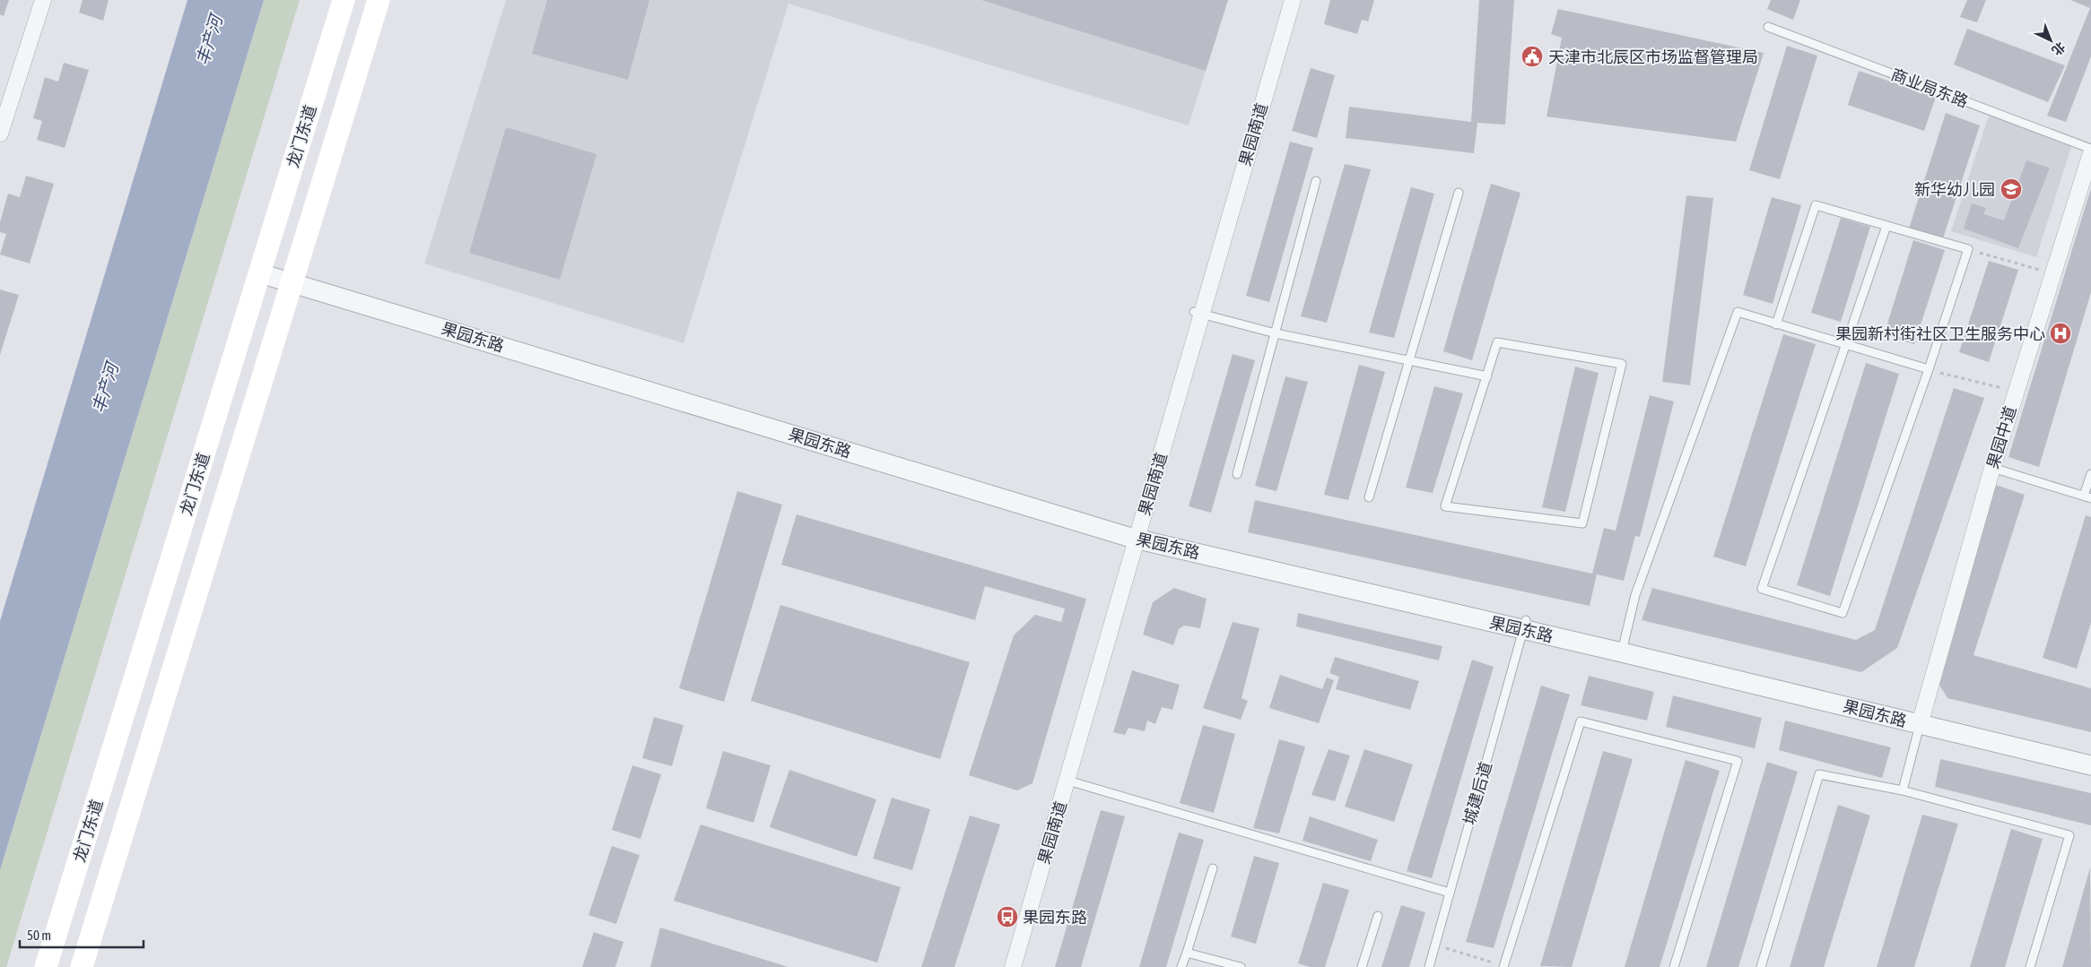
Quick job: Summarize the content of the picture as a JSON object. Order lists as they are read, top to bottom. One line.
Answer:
{"streets":{"main road":["龙门东道"],"street":["果园南道","果园东路","果园中道"],"lane":["商业局东路","城建后道"]},"crossings":[["果园南道","果园东路"],["龙门东道","果园东路"],["果园东路","果园中道"],["果园东路","城建后道"]],"water":["丰产河"],"places":{"public building":["天津市北辰区市场监督管理局"],"school or university":["新华幼儿园"],"hospital":["果园新村街社区卫生服务中心"],"bus stop":["果园东路"]},"scale_bar":"50 m","north":"bottom right"}
